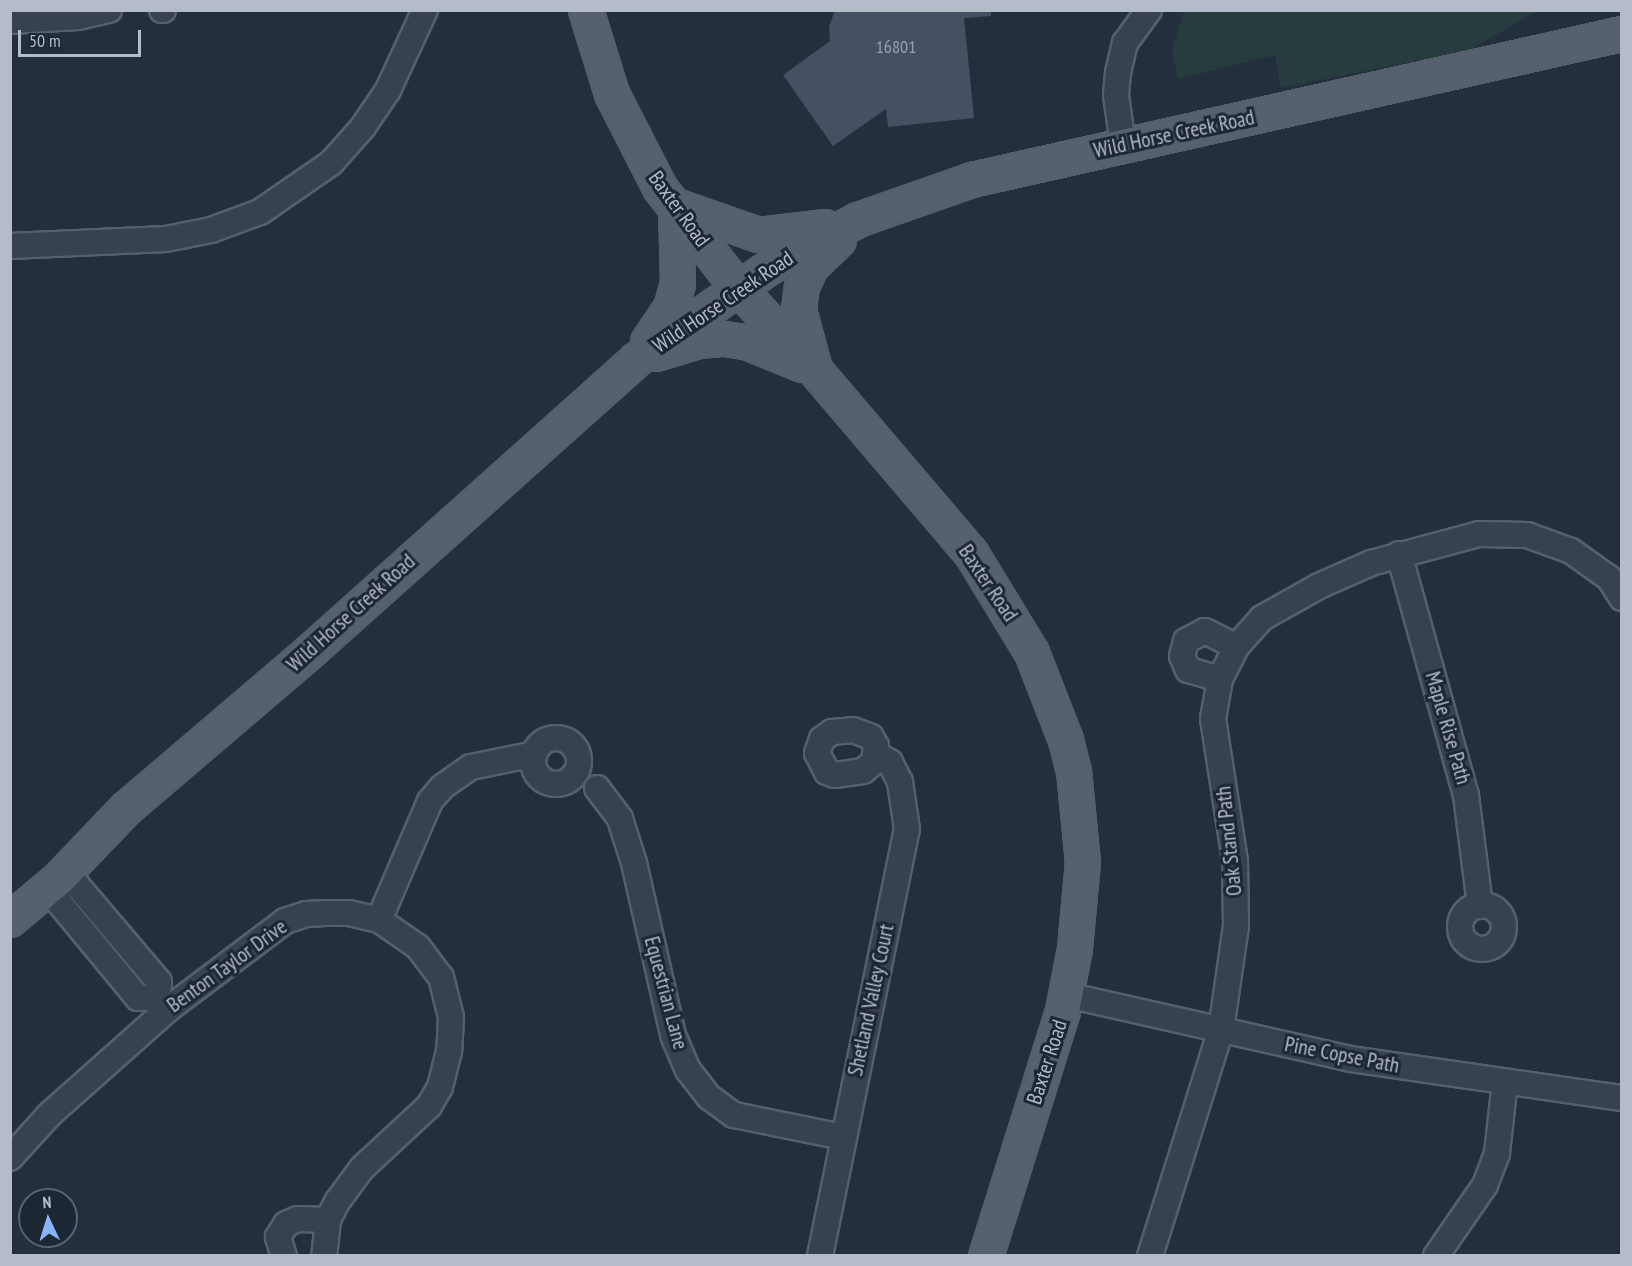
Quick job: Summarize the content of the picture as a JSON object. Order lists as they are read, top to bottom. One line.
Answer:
{"streets":{"main road":["Wild Horse Creek Road","Baxter Road"],"street":["Maple Rise Path","Oak Stand Path","Benton Taylor Drive","Equestrian Lane","Shetland Valley Court","Pine Copse Path"]},"crossings":[["Wild Horse Creek Road","Baxter Road"],["Baxter Road","Pine Copse Path"],["Maple Rise Path","Oak Stand Path"],["Oak Stand Path","Pine Copse Path"],["Equestrian Lane","Shetland Valley Court"]],"house_numbers":["16801"],"scale_bar":"50 m","north":"top"}
